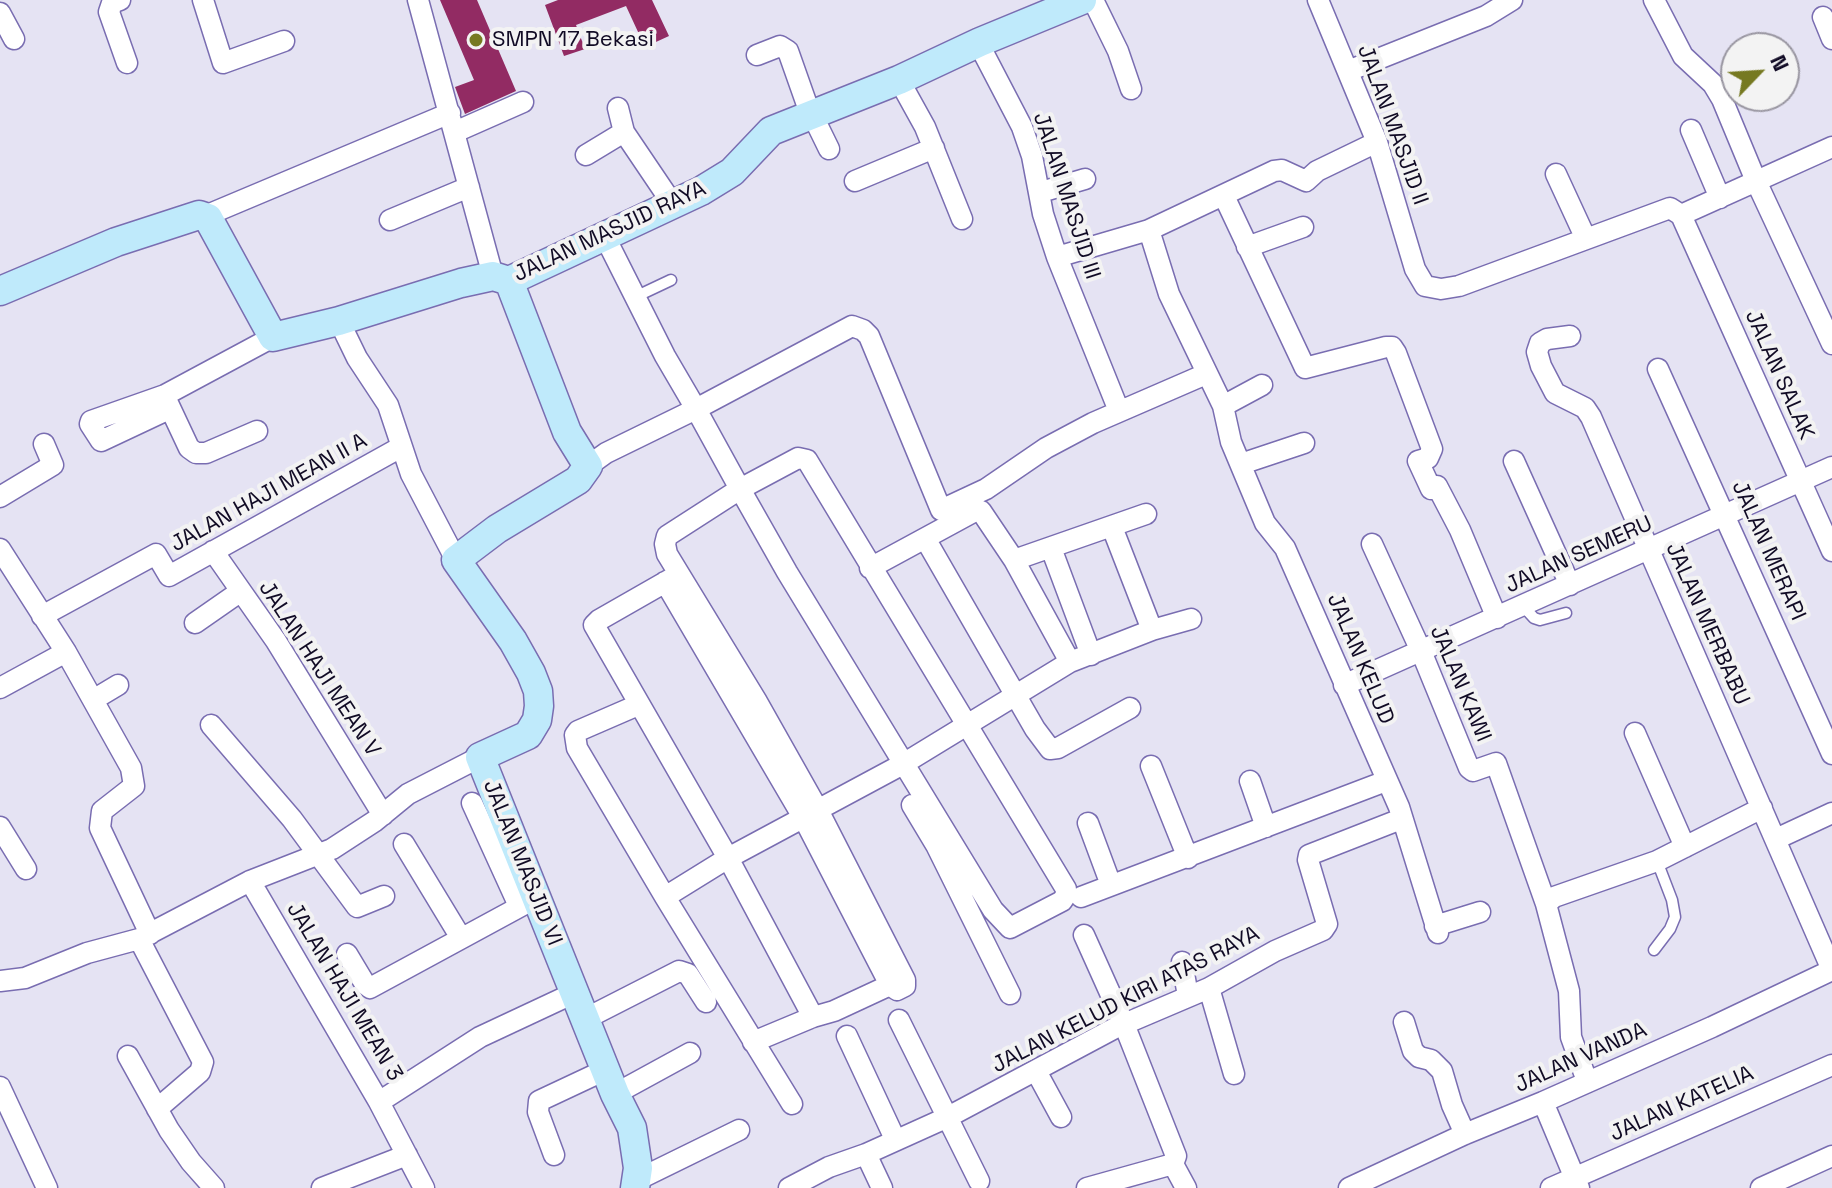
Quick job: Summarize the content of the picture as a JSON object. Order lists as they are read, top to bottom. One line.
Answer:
{"streets":{"street":["JALAN MASJID II","JALAN MASJID III","JALAN MASJID RAYA","JALAN SALAK","JALAN HAJI MEAN II A","JALAN MERAPI","JALAN SEMERU","JALAN MERBABU","JALAN KELUD","JALAN HAJI MEAN V","JALAN KAWI","JALAN MASJID VI","JALAN HAJI MEAN 3","JALAN KELUD KIRI ATAS RAYA","JALAN VANDA","JALAN KATELIA"]},"crossings":[["JALAN MASJID III","JALAN MASJID RAYA"],["JALAN MASJID RAYA","JALAN MASJID VI"],["JALAN SALAK","JALAN SEMERU"],["JALAN HAJI MEAN II A","JALAN HAJI MEAN V"],["JALAN HAJI MEAN II A","JALAN MASJID VI"],["JALAN MERAPI","JALAN SEMERU"],["JALAN SEMERU","JALAN MERBABU"],["JALAN SEMERU","JALAN KELUD"],["JALAN SEMERU","JALAN KAWI"],["JALAN MERBABU","JALAN VANDA"],["JALAN KELUD","JALAN KELUD KIRI ATAS RAYA"],["JALAN MASJID VI","JALAN HAJI MEAN 3"]],"places":["SMPN 17 Bekasi"],"north":"top right"}
